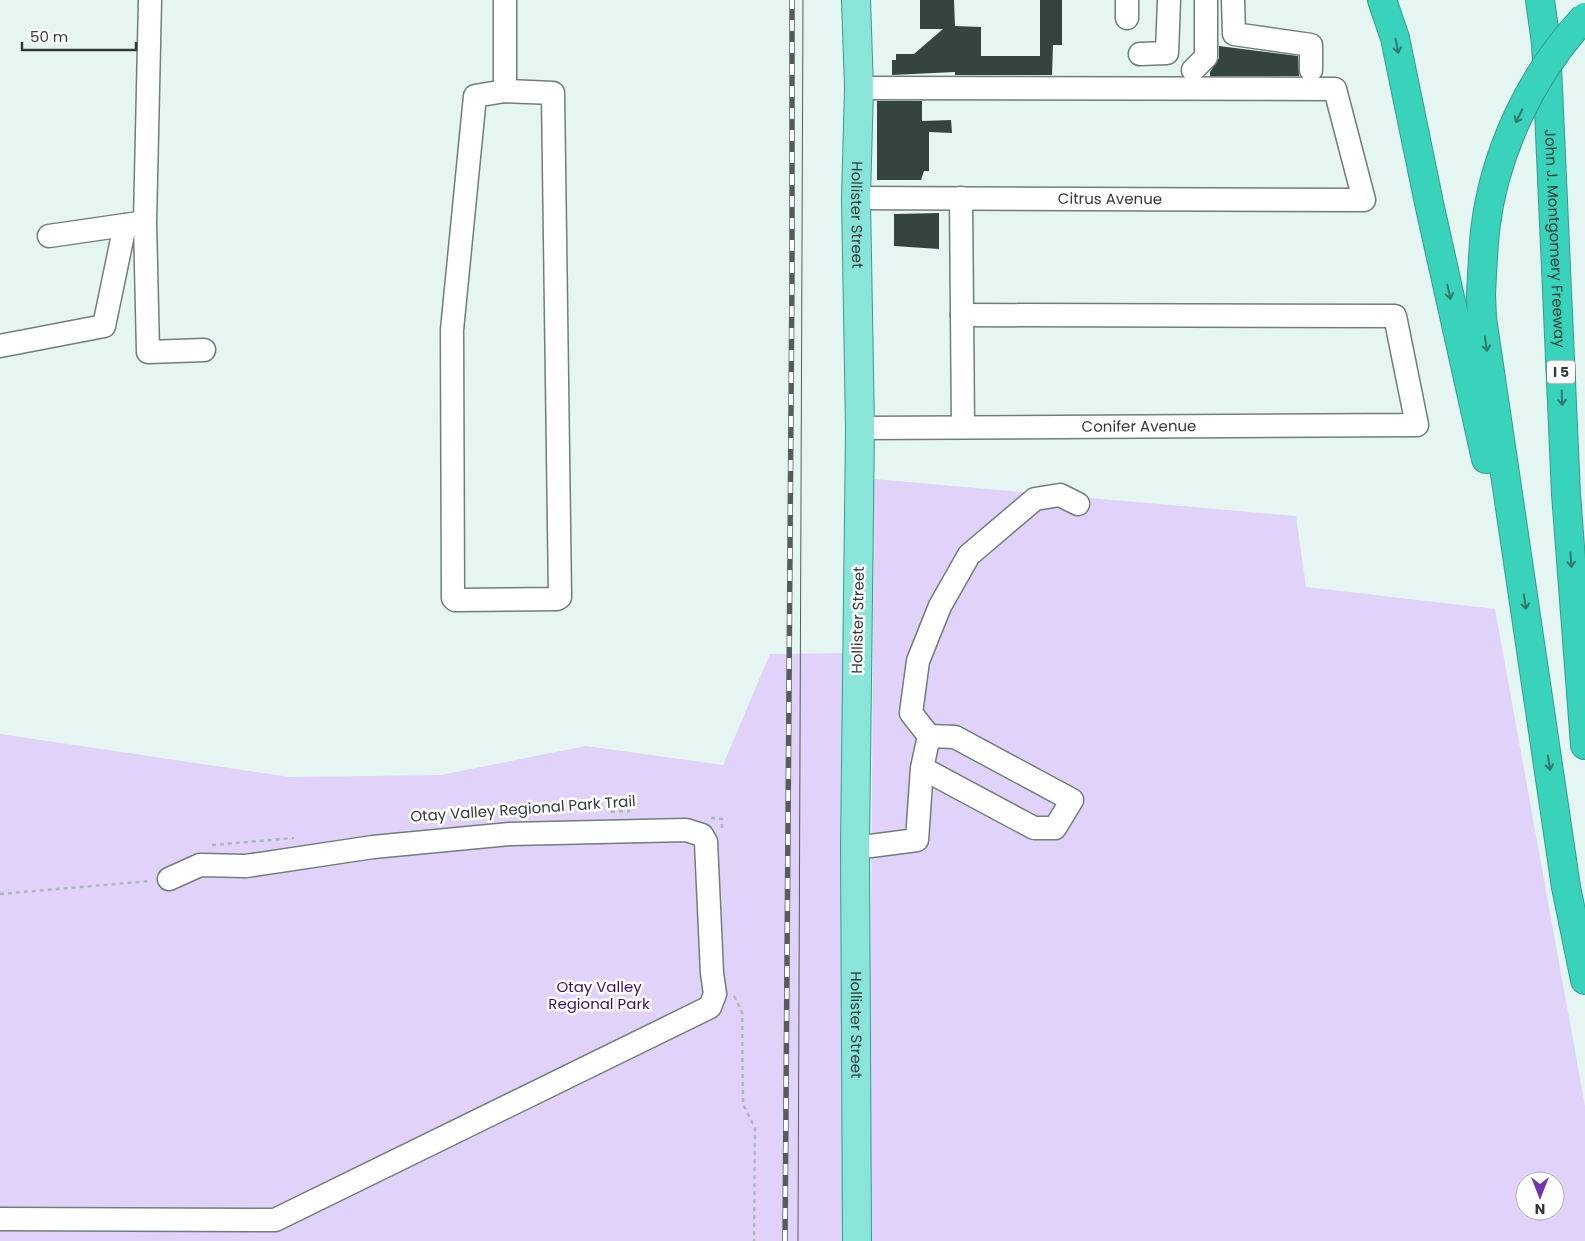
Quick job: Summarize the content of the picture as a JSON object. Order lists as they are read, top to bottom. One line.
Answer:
{"streets":{"highway":["John J. Montgomery Freeway","I 5"],"main road":["Hollister Street"],"street":["Citrus Avenue","Conifer Avenue"],"path":["Otay Valley Regional Park Trail"]},"crossings":[["Citrus Avenue","Hollister Street"],["Hollister Street","Conifer Avenue"]],"parks":["Otay Valley Regional Park"],"scale_bar":"50 m","north":"bottom"}
